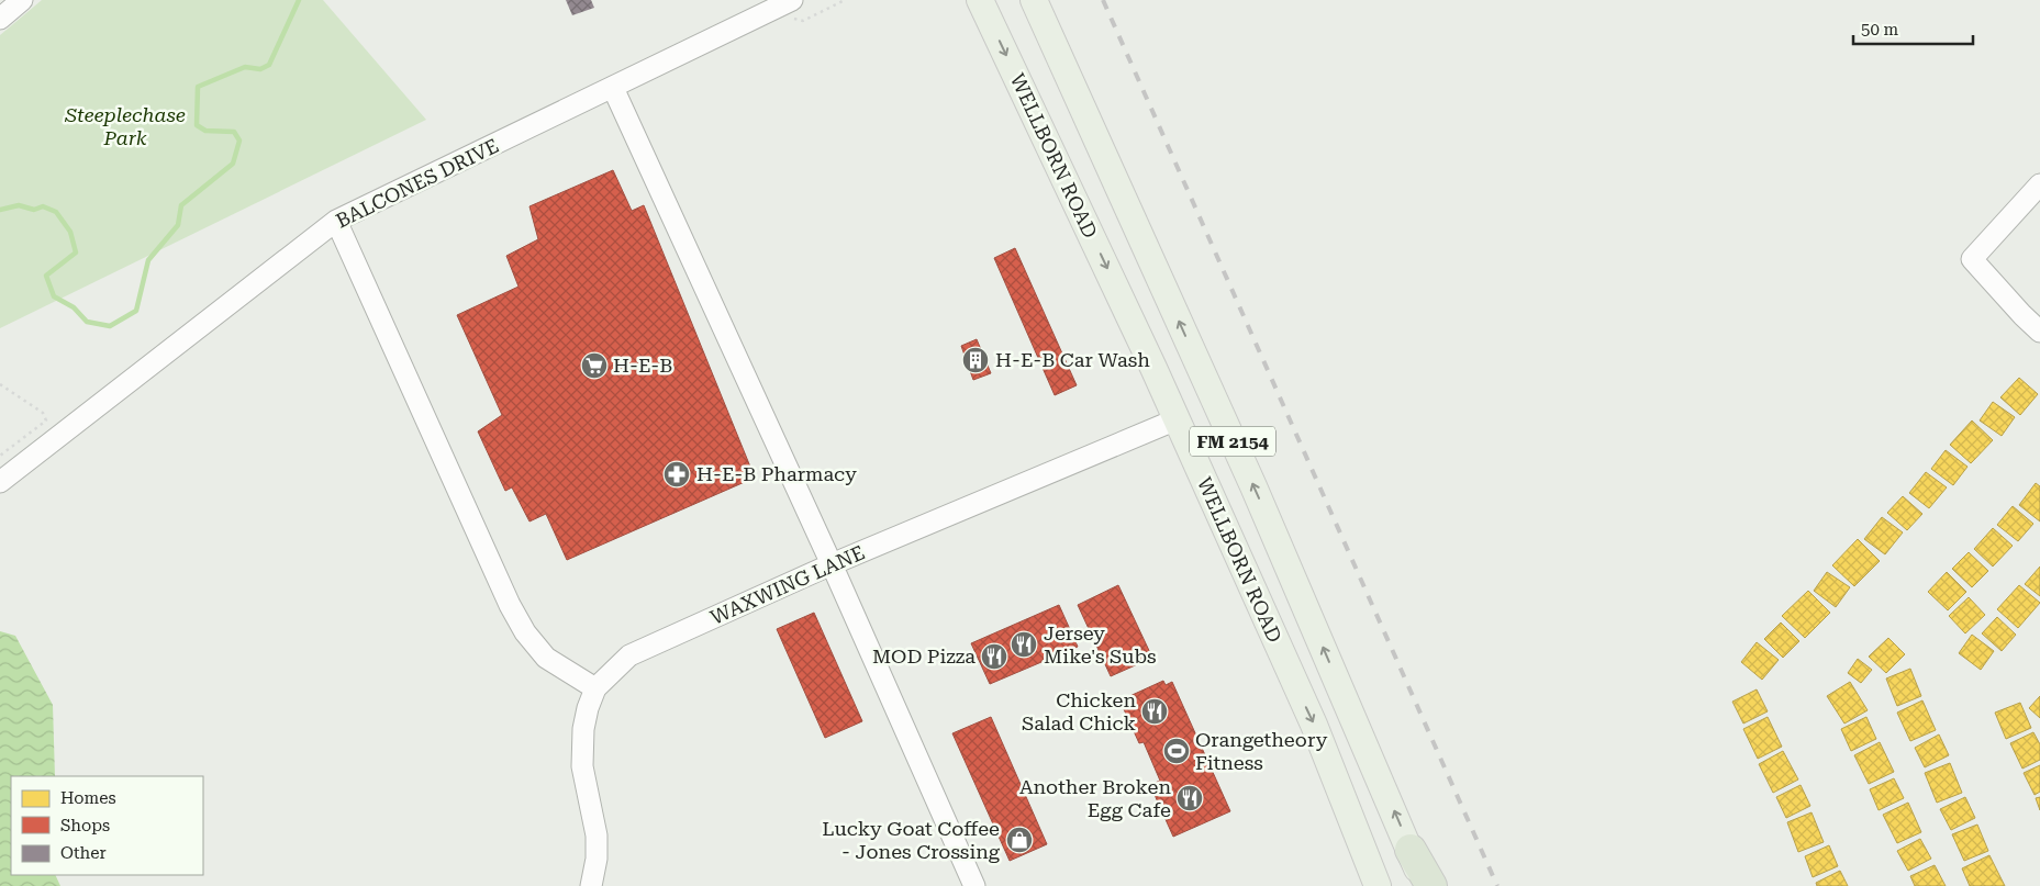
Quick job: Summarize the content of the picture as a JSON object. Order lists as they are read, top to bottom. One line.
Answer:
{"streets":{"main road":["WELLBORN ROAD","FM 2154"],"street":["BALCONES DRIVE","WAXWING LANE"]},"crossings":[["WELLBORN ROAD","WAXWING LANE"]],"parks":["Steeplechase Park"],"places":{"building":["H-E-B Car Wash"],"supermarket":["H-E-B"],"pharmacy":["H-E-B Pharmacy"],"restaurant":["Jersey Mike's Subs","MOD Pizza","Chicken Salad Chick","Another Broken Egg Cafe"],"sports":["Orangetheory Fitness"],"shop":["Lucky Goat Coffee - Jones Crossing"]},"legend":["Homes","Shops","Other"],"scale_bar":"50 m"}
